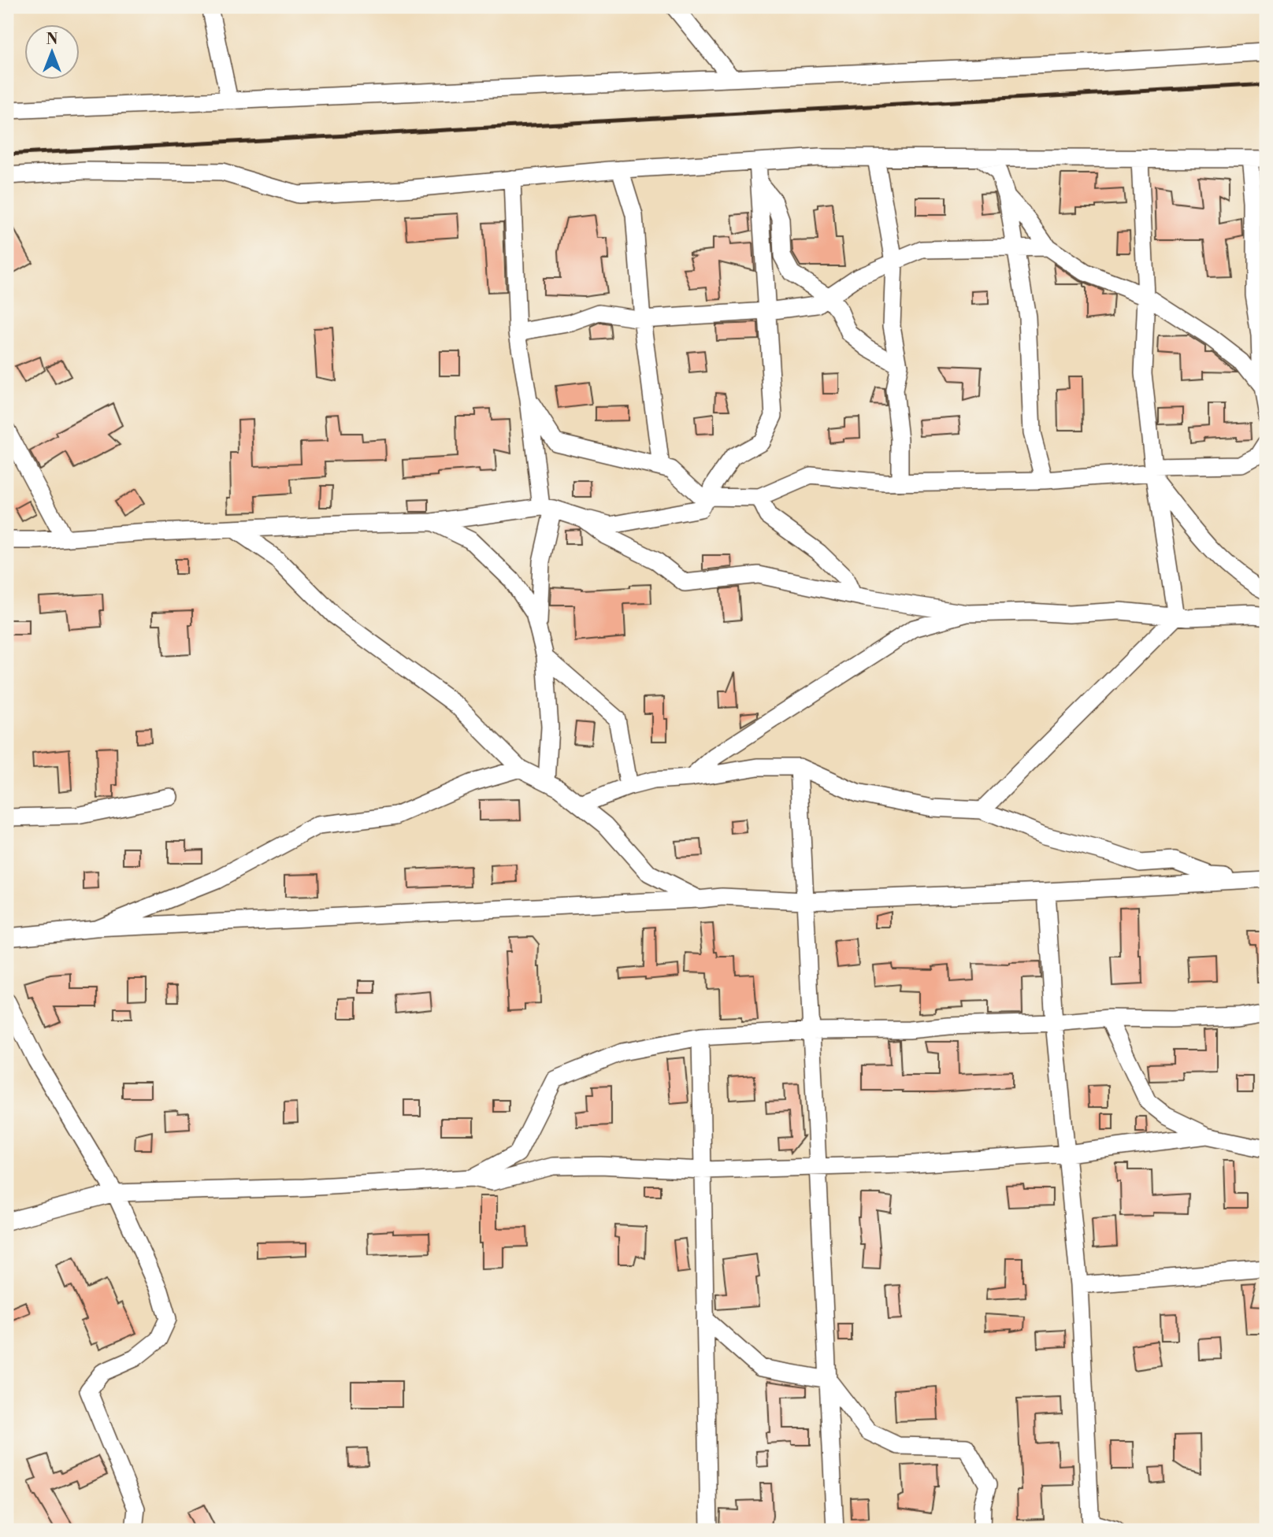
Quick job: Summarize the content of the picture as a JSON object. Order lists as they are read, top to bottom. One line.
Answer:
{"north":"top"}
